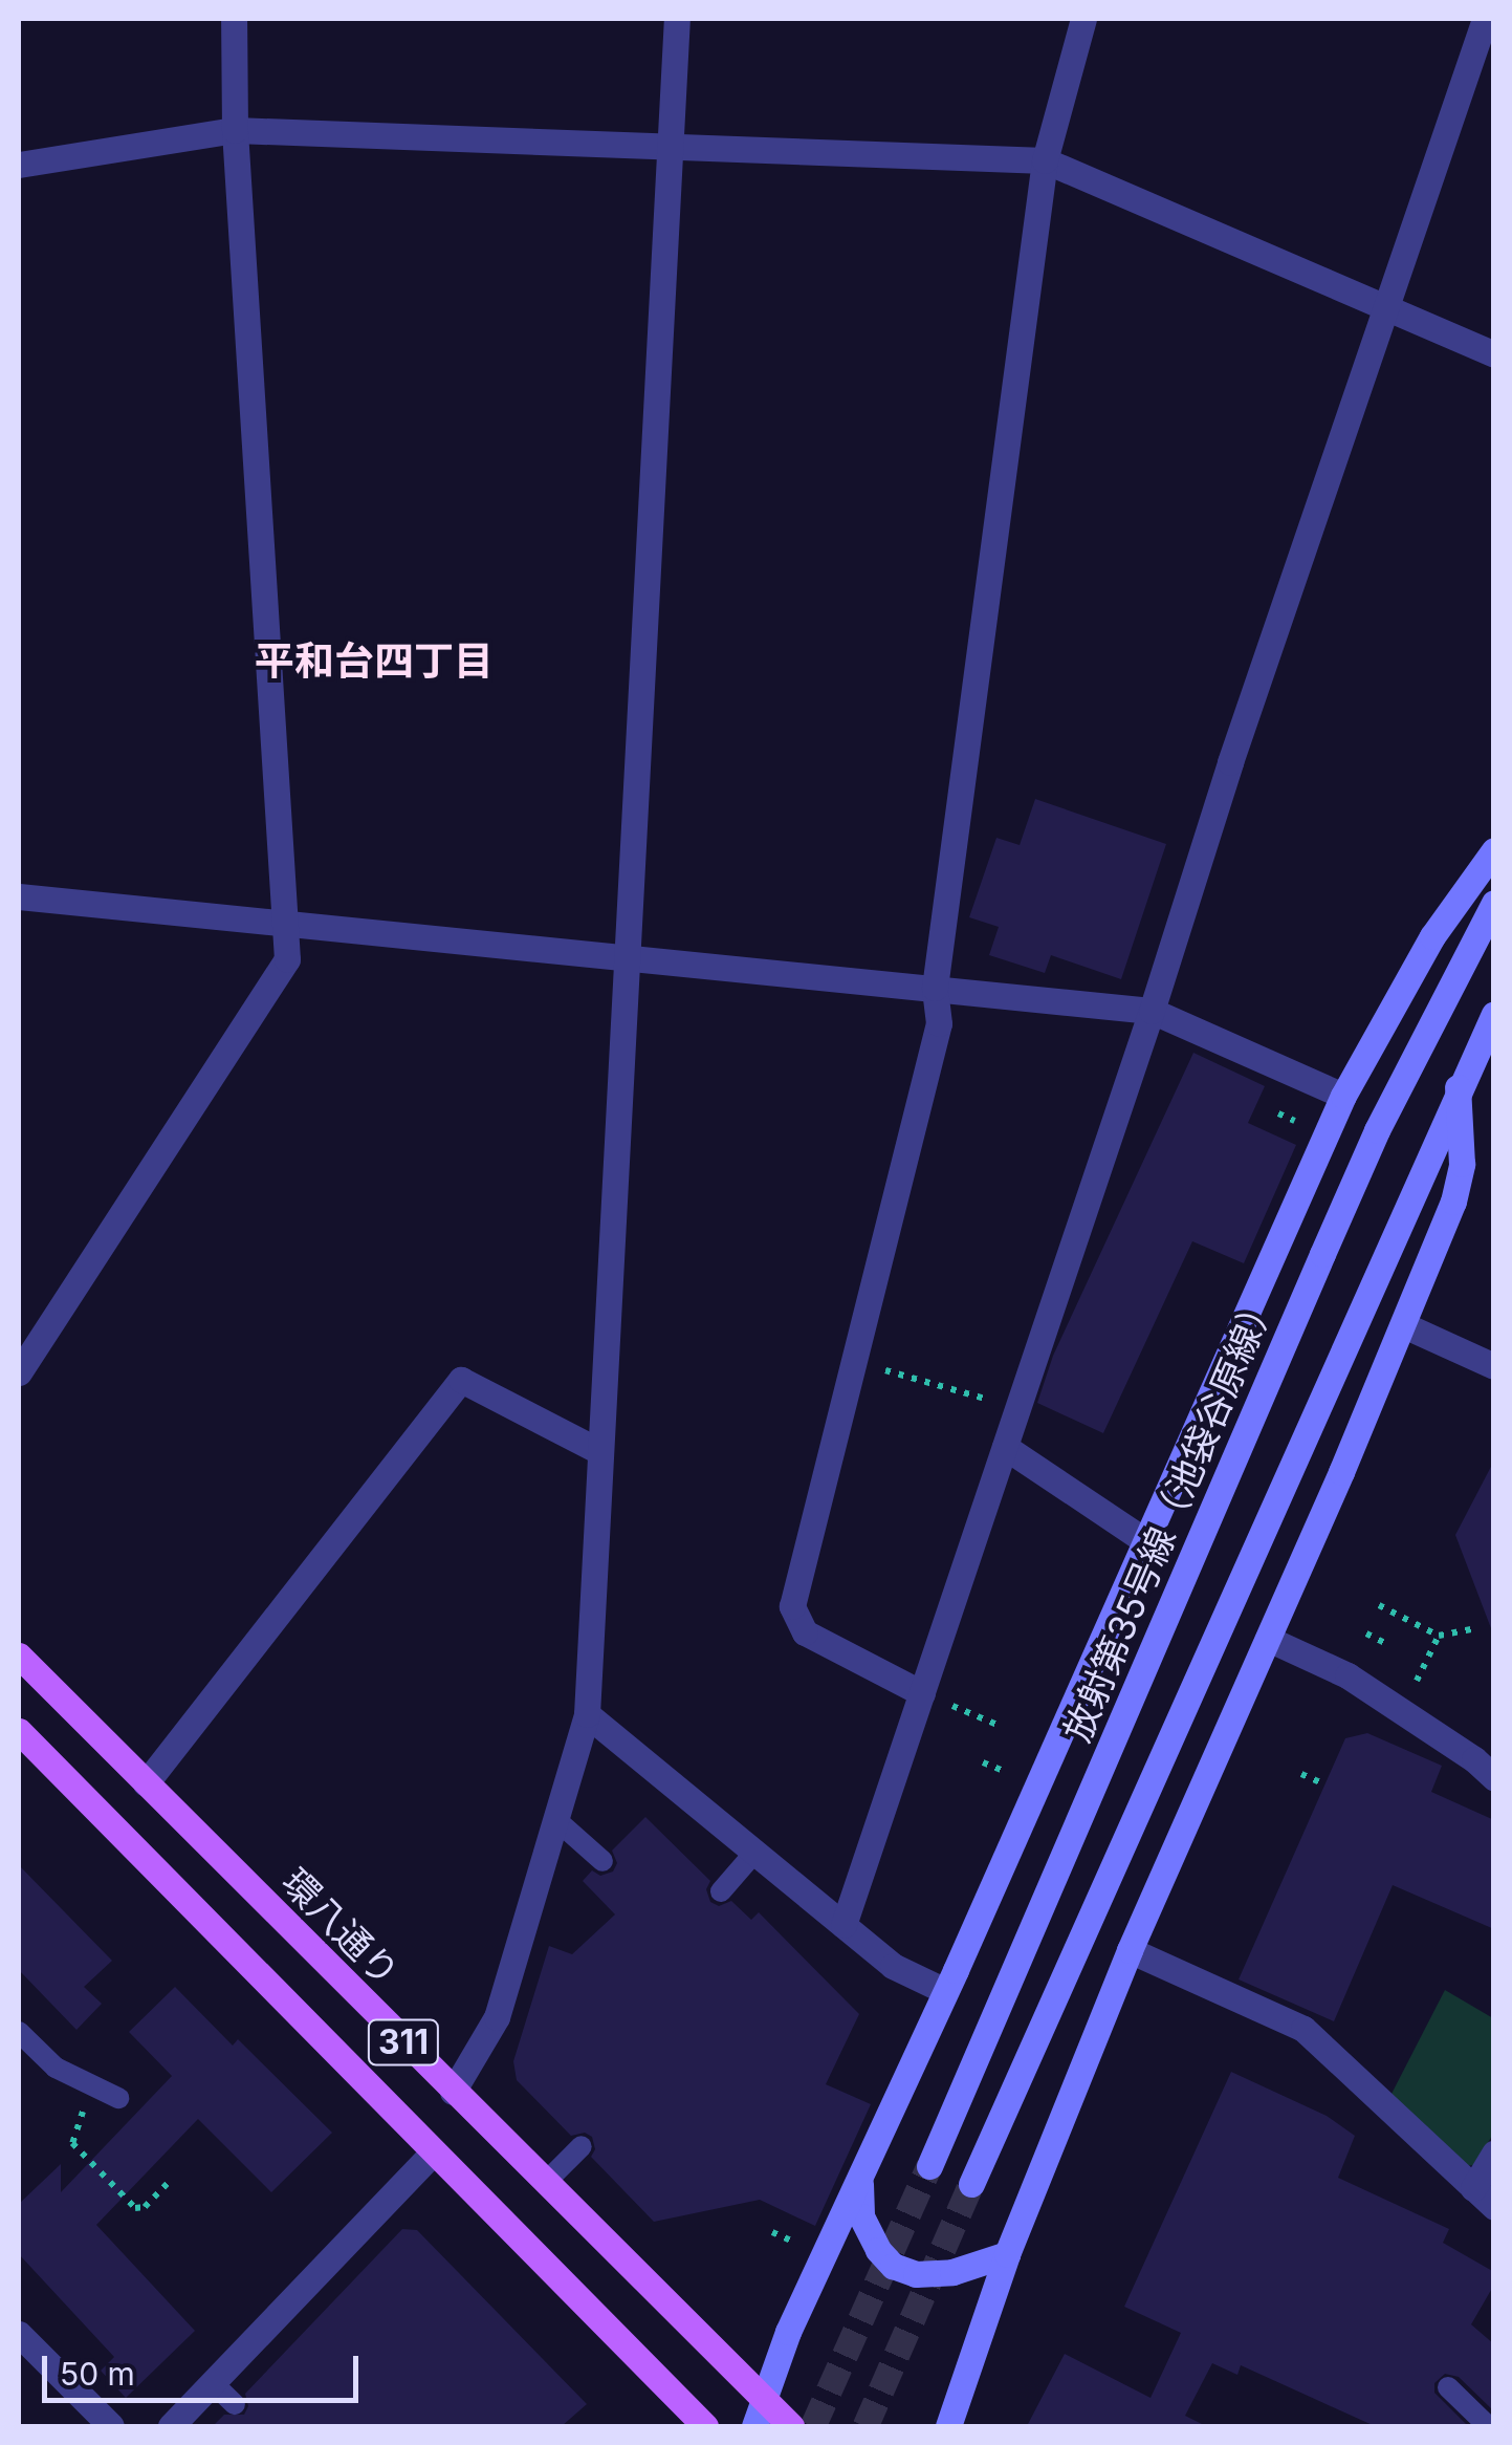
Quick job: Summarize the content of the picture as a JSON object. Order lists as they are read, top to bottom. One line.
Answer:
{"streets":{"main road":["放射第35号線（池袋谷原線）","環八通り","311"]},"districts":["平和台四丁目"],"scale_bar":"50 m"}
